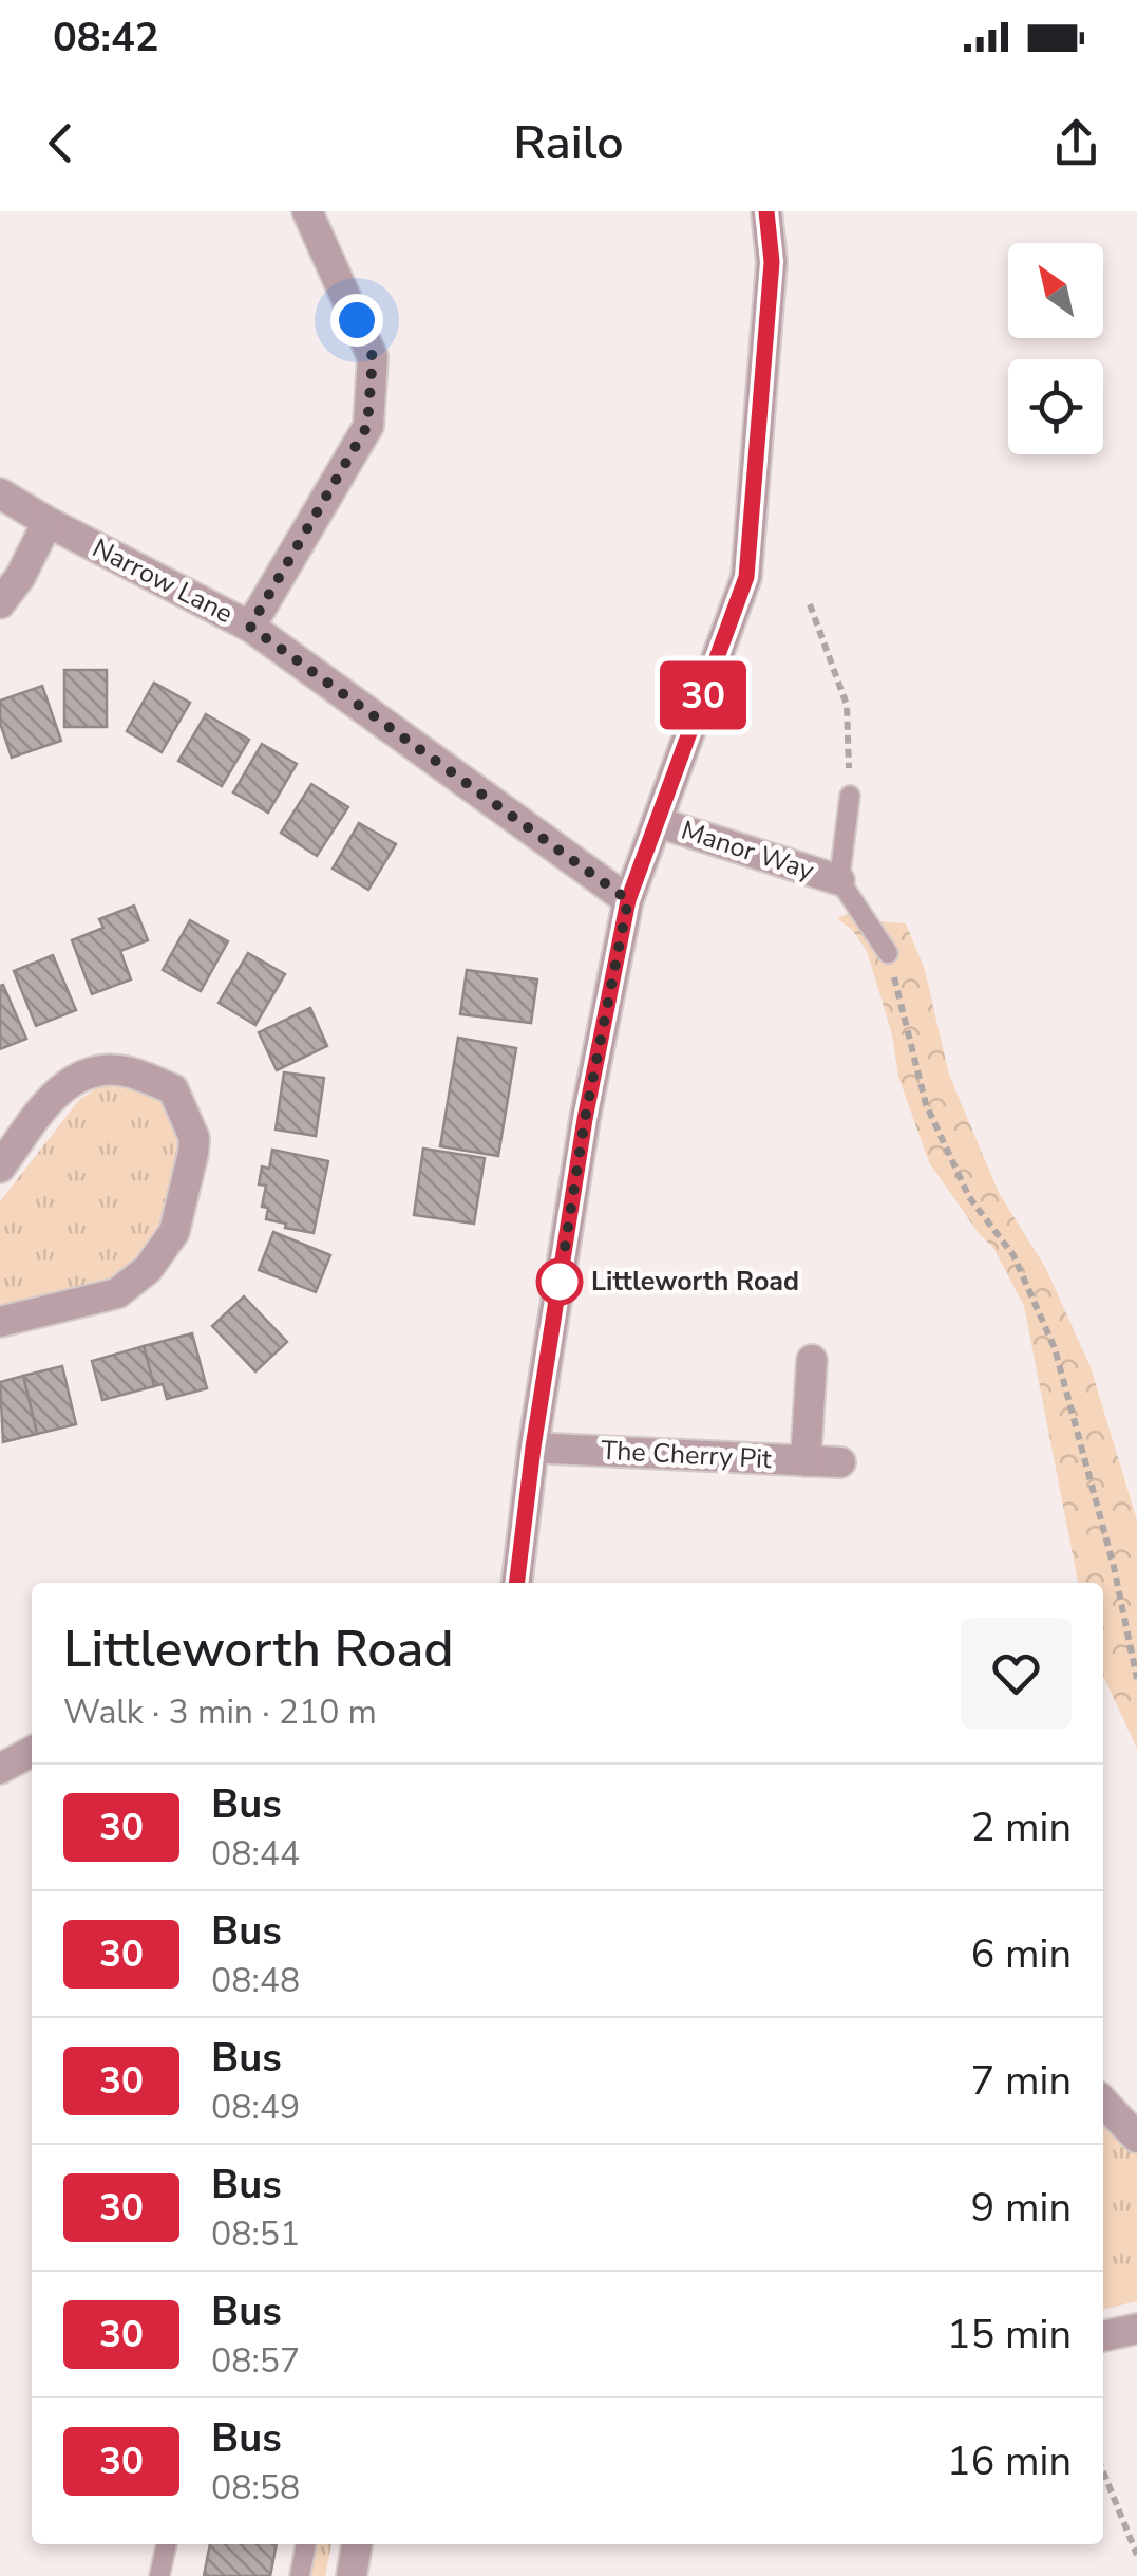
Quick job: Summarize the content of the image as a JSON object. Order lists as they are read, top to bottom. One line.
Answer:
{"streets":{"street":["Narrow Lane","Manor Way","The Cherry Pit"]},"places":["Littleworth Road"],"lines":["bus line 30"],"north":"top left","page":{"status":"08:42","header":"Railo","on_map":"30","heading":["Littleworth Road","Walk · 3 min · 210 m"],"list":[{"mark":"30","name":"Bus","note":"08:44","value":"2 min"},{"mark":"30","name":"Bus","note":"08:48","value":"6 min"},{"mark":"30","name":"Bus","note":"08:49","value":"7 min"},{"mark":"30","name":"Bus","note":"08:51","value":"9 min"},{"mark":"30","name":"Bus","note":"08:57","value":"15 min"},{"mark":"30","name":"Bus","note":"08:58","value":"16 min"}]}}
